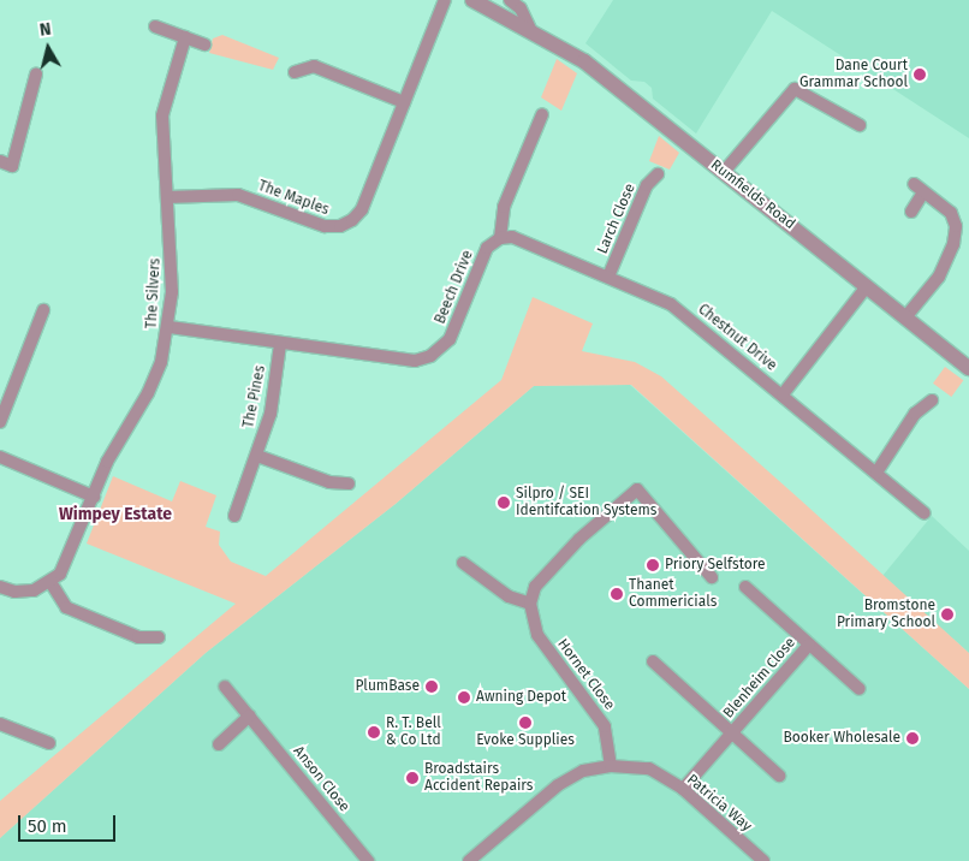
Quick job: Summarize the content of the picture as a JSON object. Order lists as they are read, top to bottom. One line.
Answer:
{"streets":{"street":["Rumfields Road","The Maples","Larch Close","Beech Drive","The Silvers","Chestnut Drive","The Pines","Hornet Close","Blenheim Close","Anson Close","Patricia Way"]},"crossings":[["The Maples","The Silvers"],["Larch Close","Chestnut Drive"],["Beech Drive","The Silvers"],["Beech Drive","Chestnut Drive"],["Beech Drive","The Pines"],["Hornet Close","Patricia Way"],["Blenheim Close","Patricia Way"]],"districts":["Wimpey Estate"],"places":["Dane Court Grammar School","Silpro / SEI Identifcation Systems","Priory Selfstore","Thanet Commericials","Bromstone Primary School","PlumBase","Awning Depot","Evoke Supplies","R. T. Bell & Co Ltd","Booker Wholesale","Broadstairs Accident Repairs"],"scale_bar":"50 m","north":"top"}
